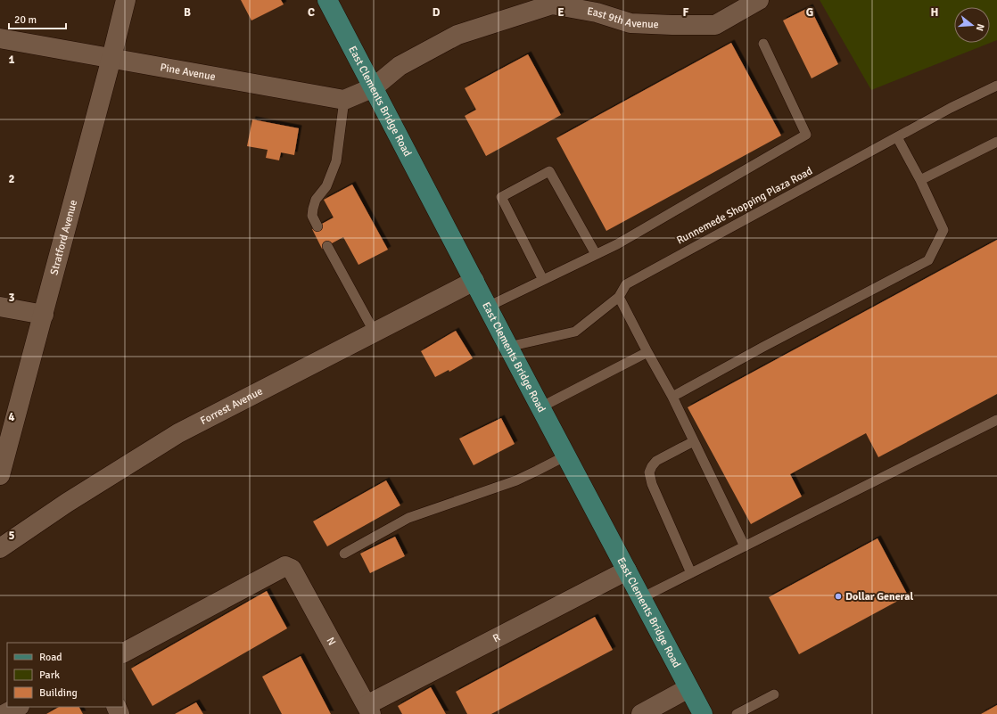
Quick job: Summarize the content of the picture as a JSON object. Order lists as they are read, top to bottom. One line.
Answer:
{"streets":{"main road":["East Clements Bridge Road"],"street":["East 9th Avenue","Pine Avenue","Stratford Avenue","Forrest Avenue","R","N"],"lane":["Runnemede Shopping Plaza Road"]},"crossings":[["East 9th Avenue","East Clements Bridge Road"],["Pine Avenue","Stratford Avenue"],["East Clements Bridge Road","Runnemede Shopping Plaza Road"],["East Clements Bridge Road","Forrest Avenue"],["East Clements Bridge Road","R"],["R","N"]],"places":["Dollar General"],"legend":["Road","Park","Building"],"scale_bar":"20 m","north":"right","grid":{"columns":["B","C","D","E","F","G","H"],"rows":["1","2","3","4","5"]}}
